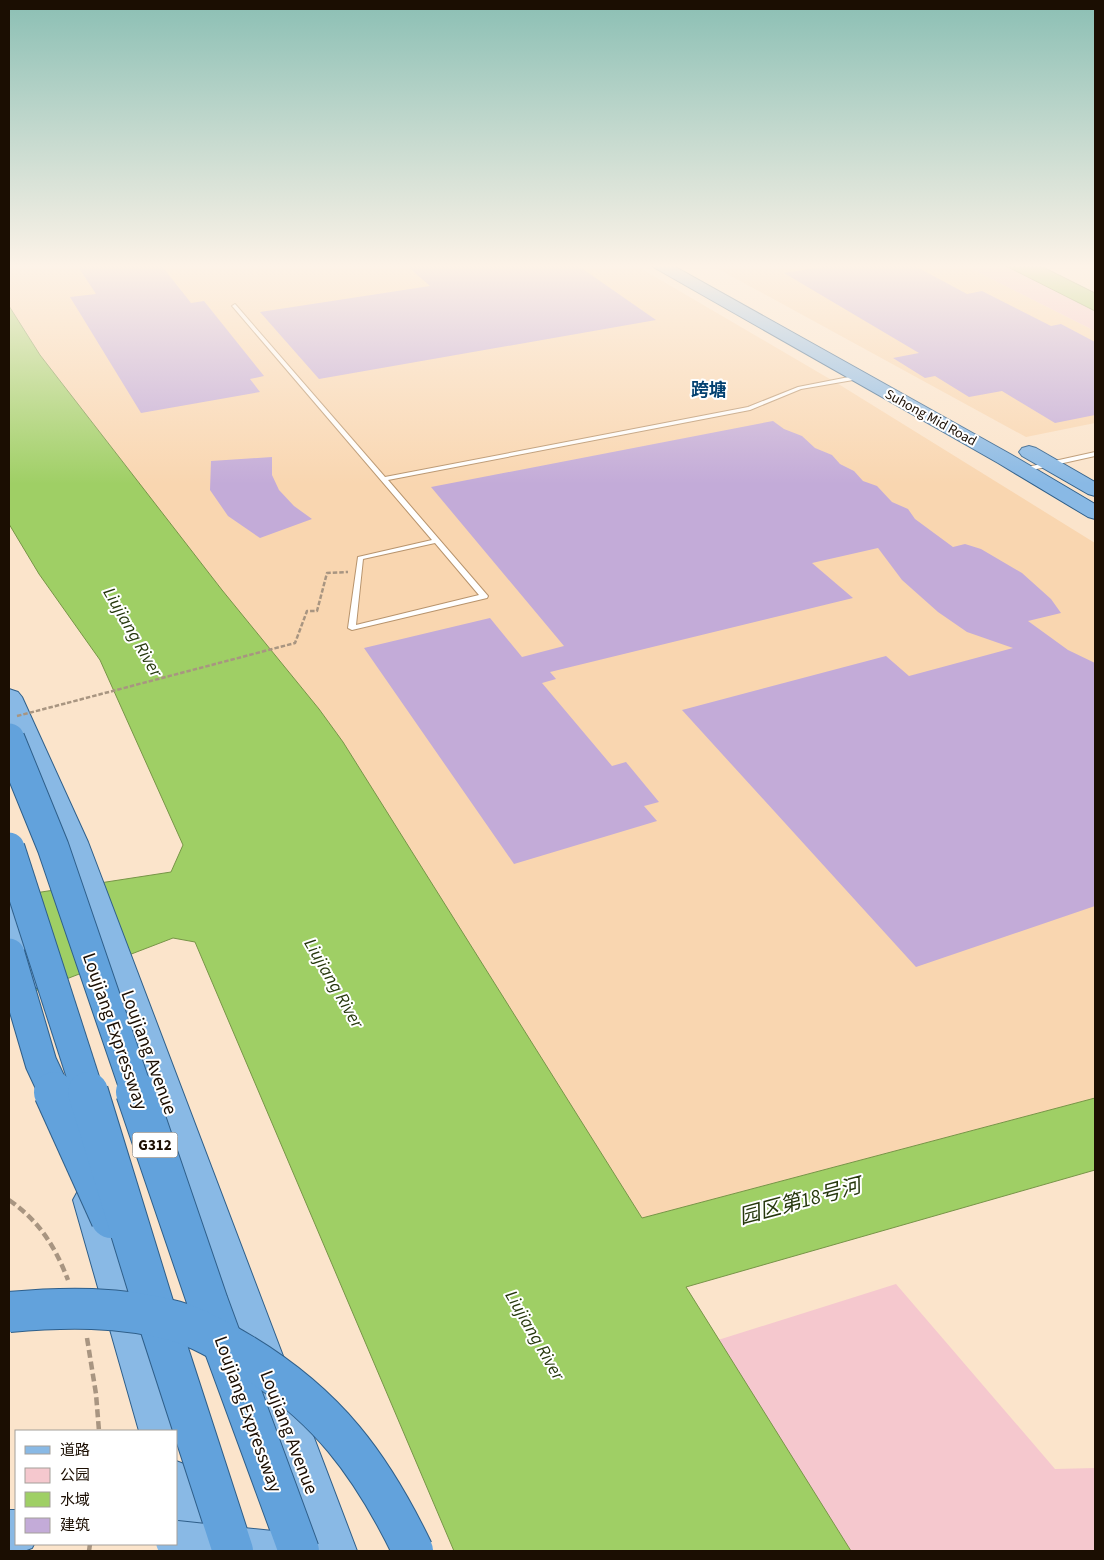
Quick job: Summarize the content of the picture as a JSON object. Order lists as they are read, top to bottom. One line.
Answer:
{"streets":{"highway":["Loujiang Expressway","G312"],"main road":["Suhong Mid Road","Loujiang Avenue"]},"districts":["跨塘"],"water":["Liujiang River","园区第18号河"],"legend":["道路","公园","水域","建筑"]}
